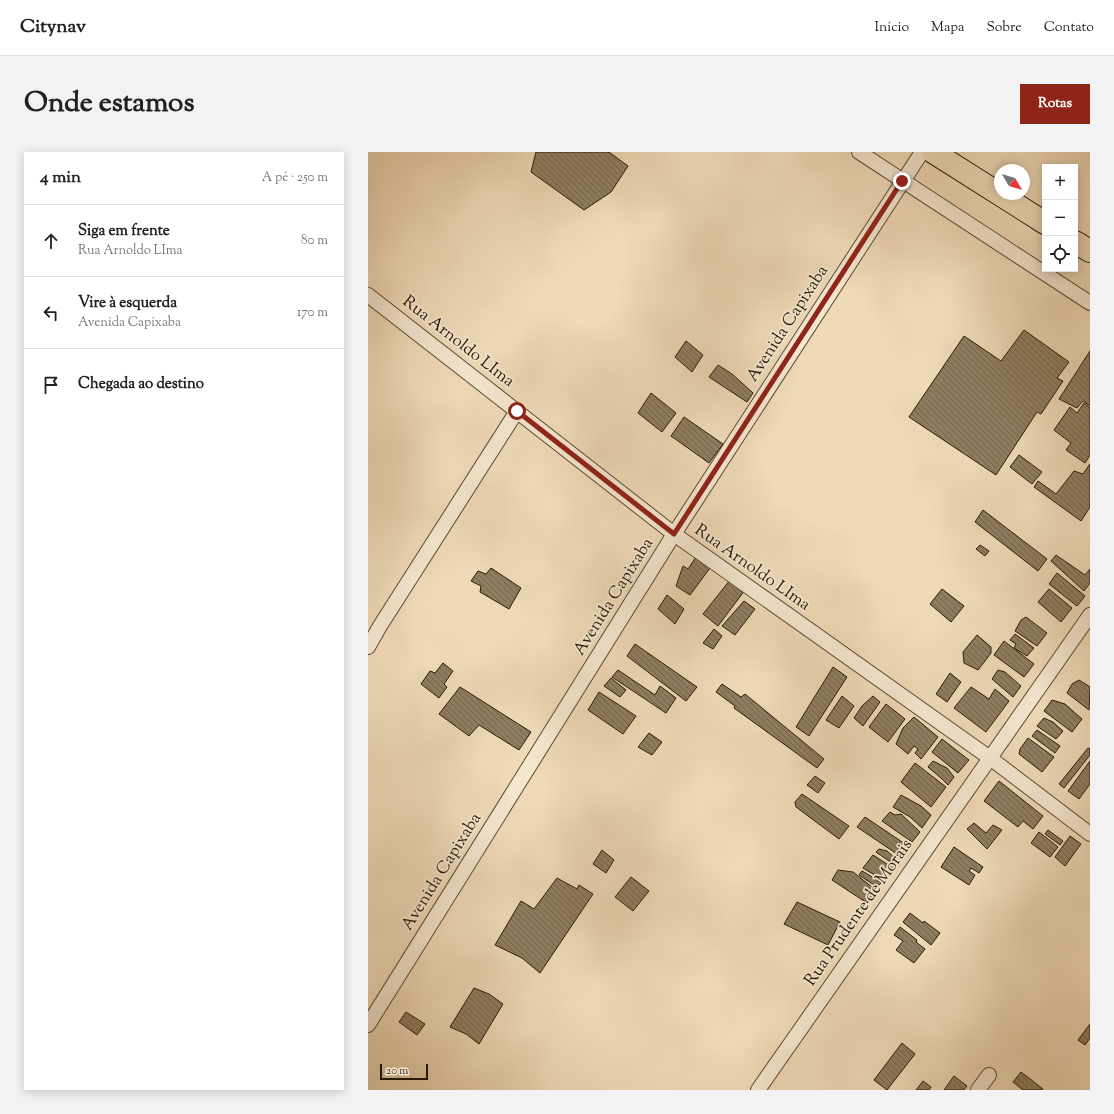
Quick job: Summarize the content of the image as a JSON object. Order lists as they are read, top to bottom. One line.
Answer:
{"streets":{"street":["Avenida Capixaba","Rua Arnoldo LIma","Rua Prudente de Morais"]},"crossings":[["Avenida Capixaba","Rua Arnoldo LIma"],["Rua Arnoldo LIma","Rua Prudente de Morais"]],"scale_bar":"20 m","north":"bottom right","page":{"header":"Citynav","nav":["Início","Mapa","Sobre","Contato"],"title":"Onde estamos","buttons":"Rotas","heading":["4 min","A pé · 250 m"],"map_buttons":["+","−"],"list":[["Siga em frente","Rua Arnoldo LIma","80 m"],["Vire à esquerda","Avenida Capixaba","170 m"],"Chegada ao destino"],"scale":"20 m"}}
